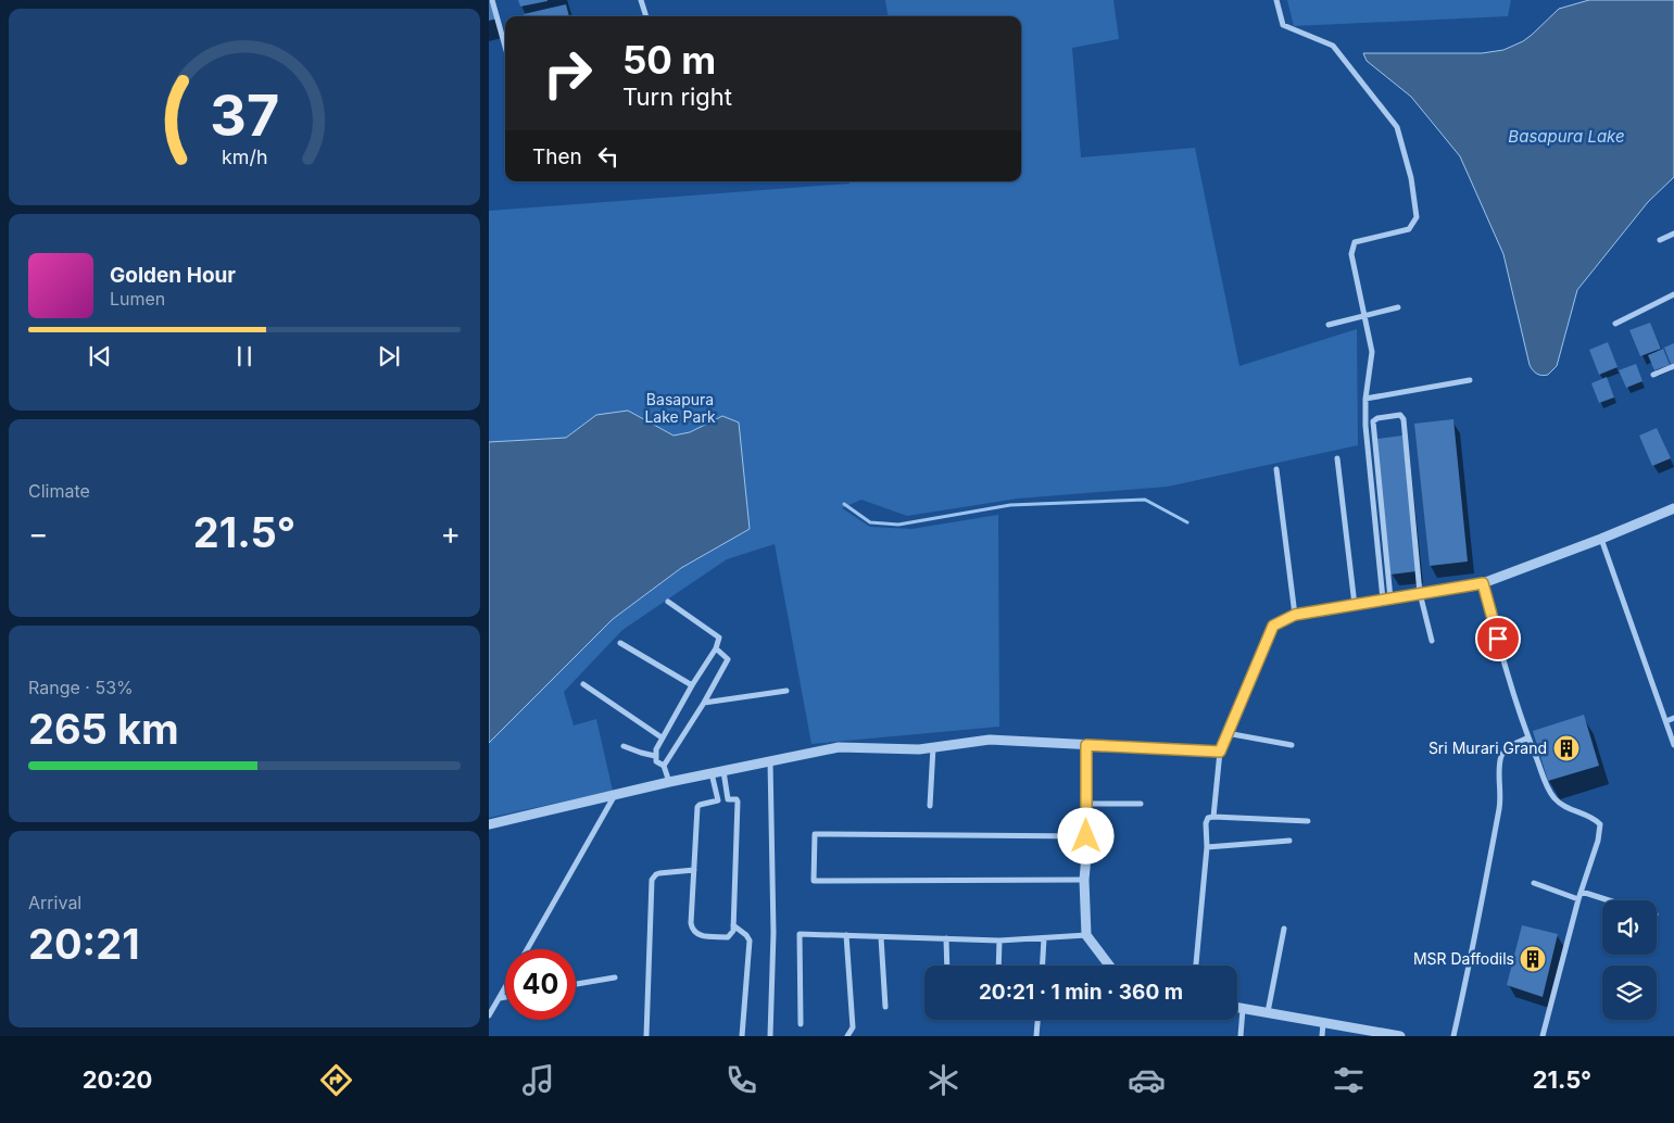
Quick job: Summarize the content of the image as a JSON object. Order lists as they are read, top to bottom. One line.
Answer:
{"water":["Basapura Lake"],"parks":["Basapura Lake Park"],"places":{"building":["Sri Murari Grand","MSR Daffodils"]},"page":{"turn":["50 m","Turn right"],"then":"Then","song":["Golden Hour","Lumen"],"tile":["Climate",["Range · 53%","265 km"],["Arrival","20:21"]],"heat":["−","21.5°","+"],"limit":"40","trip":"20:21 · 1 min · 360 m","tabs":["20:20","21.5°"],"gauge":["37","km/h"]}}
